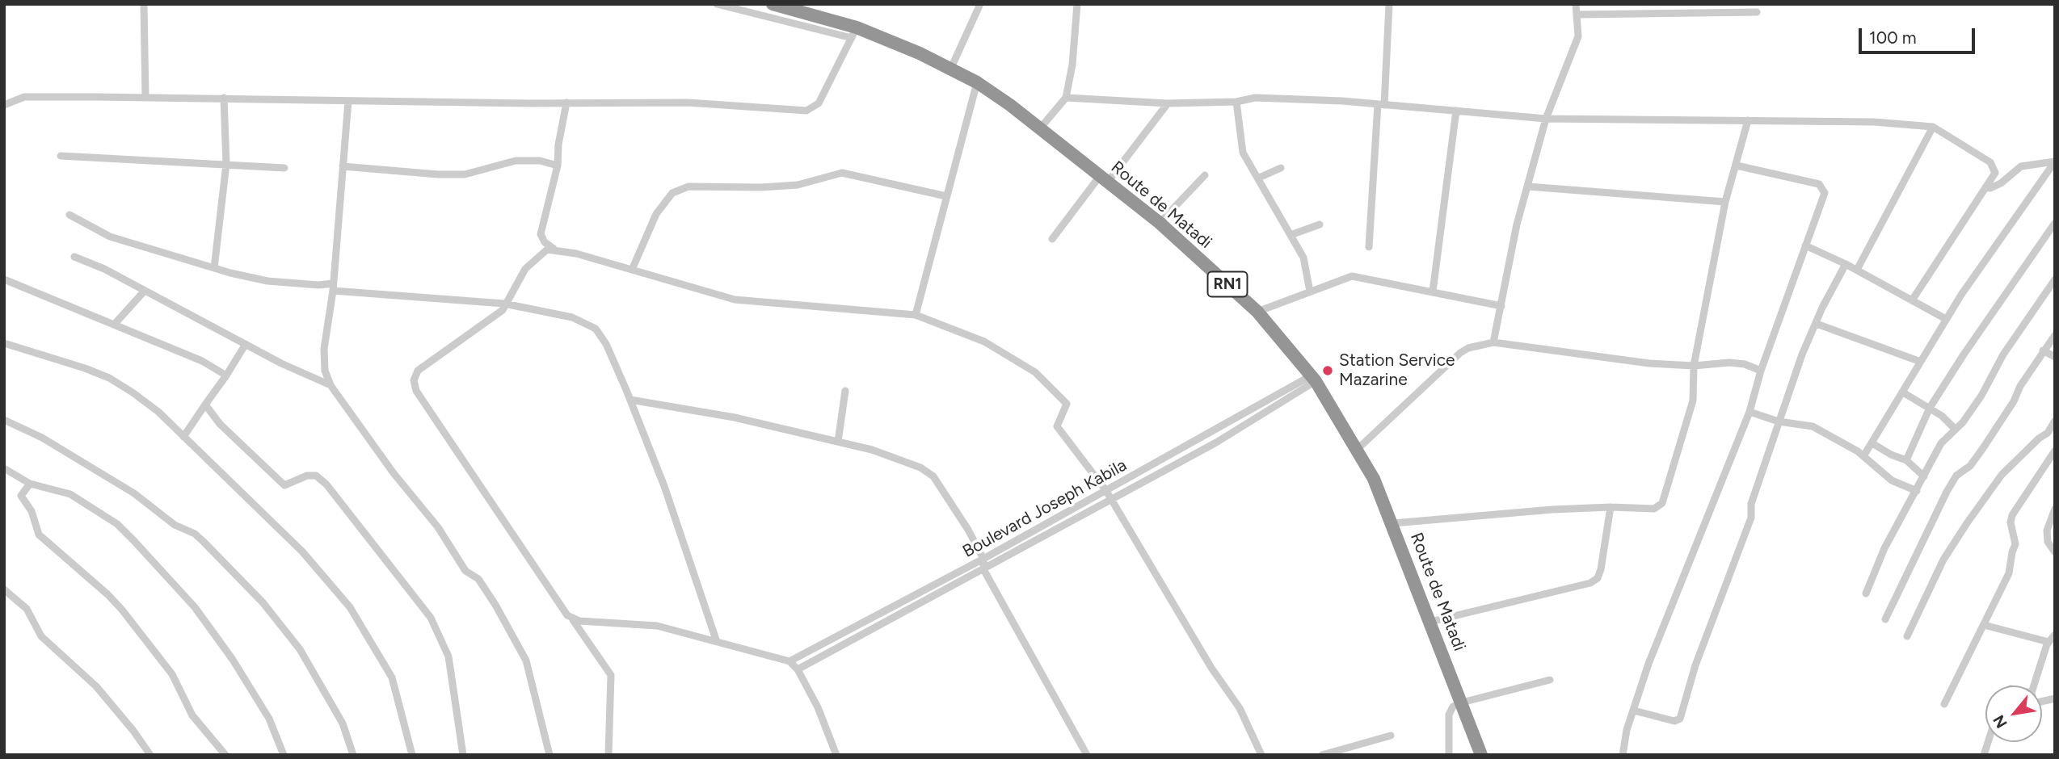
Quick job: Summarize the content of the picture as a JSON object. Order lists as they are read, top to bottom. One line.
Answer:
{"streets":{"highway":["Route de Matadi","RN1"],"street":["Boulevard Joseph Kabila"]},"crossings":[["Route de Matadi","Boulevard Joseph Kabila"]],"places":["Station Service Mazarine"],"scale_bar":"100 m","north":"bottom left"}
